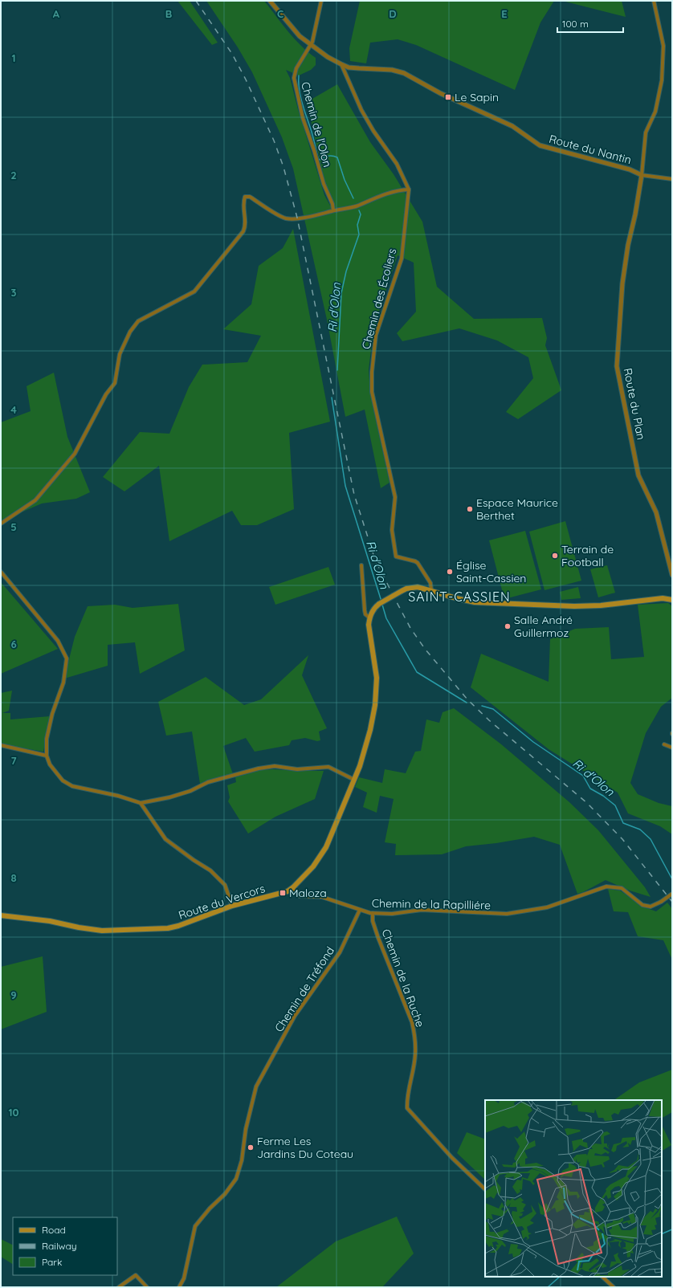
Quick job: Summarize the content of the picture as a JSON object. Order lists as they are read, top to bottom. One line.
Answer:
{"streets":{"main road":["Route du Vercors"],"street":["Chemin de l'Olon","Route du Nantin","Chemin des Écoliers","Route du Plan","Chemin de la Rapilliére","Chemin de la Ruche","Chemin de Tréfond"]},"crossings":[["Chemin de l'Olon","Route du Nantin"],["Route du Nantin","Route du Plan"],["Route du Vercors","Chemin de la Rapilliére"],["Chemin de la Rapilliére","Chemin de la Ruche"],["Chemin de la Rapilliére","Chemin de Tréfond"]],"districts":["SAINT-CASSIEN"],"water":["Ri d'Olon"],"places":{"transit":["Le Sapin","Maloza"],"other":["Espace Maurice Berthet","Terrain de Football","Église Saint-Cassien","Salle André Guillermoz","Ferme Les Jardins Du Coteau"]},"legend":["Road","Railway","Park"],"scale_bar":"100 m","grid":{"columns":["A","B","C","D","E"],"rows":["1","2","3","4","5","6","7","8","9","10"]}}
